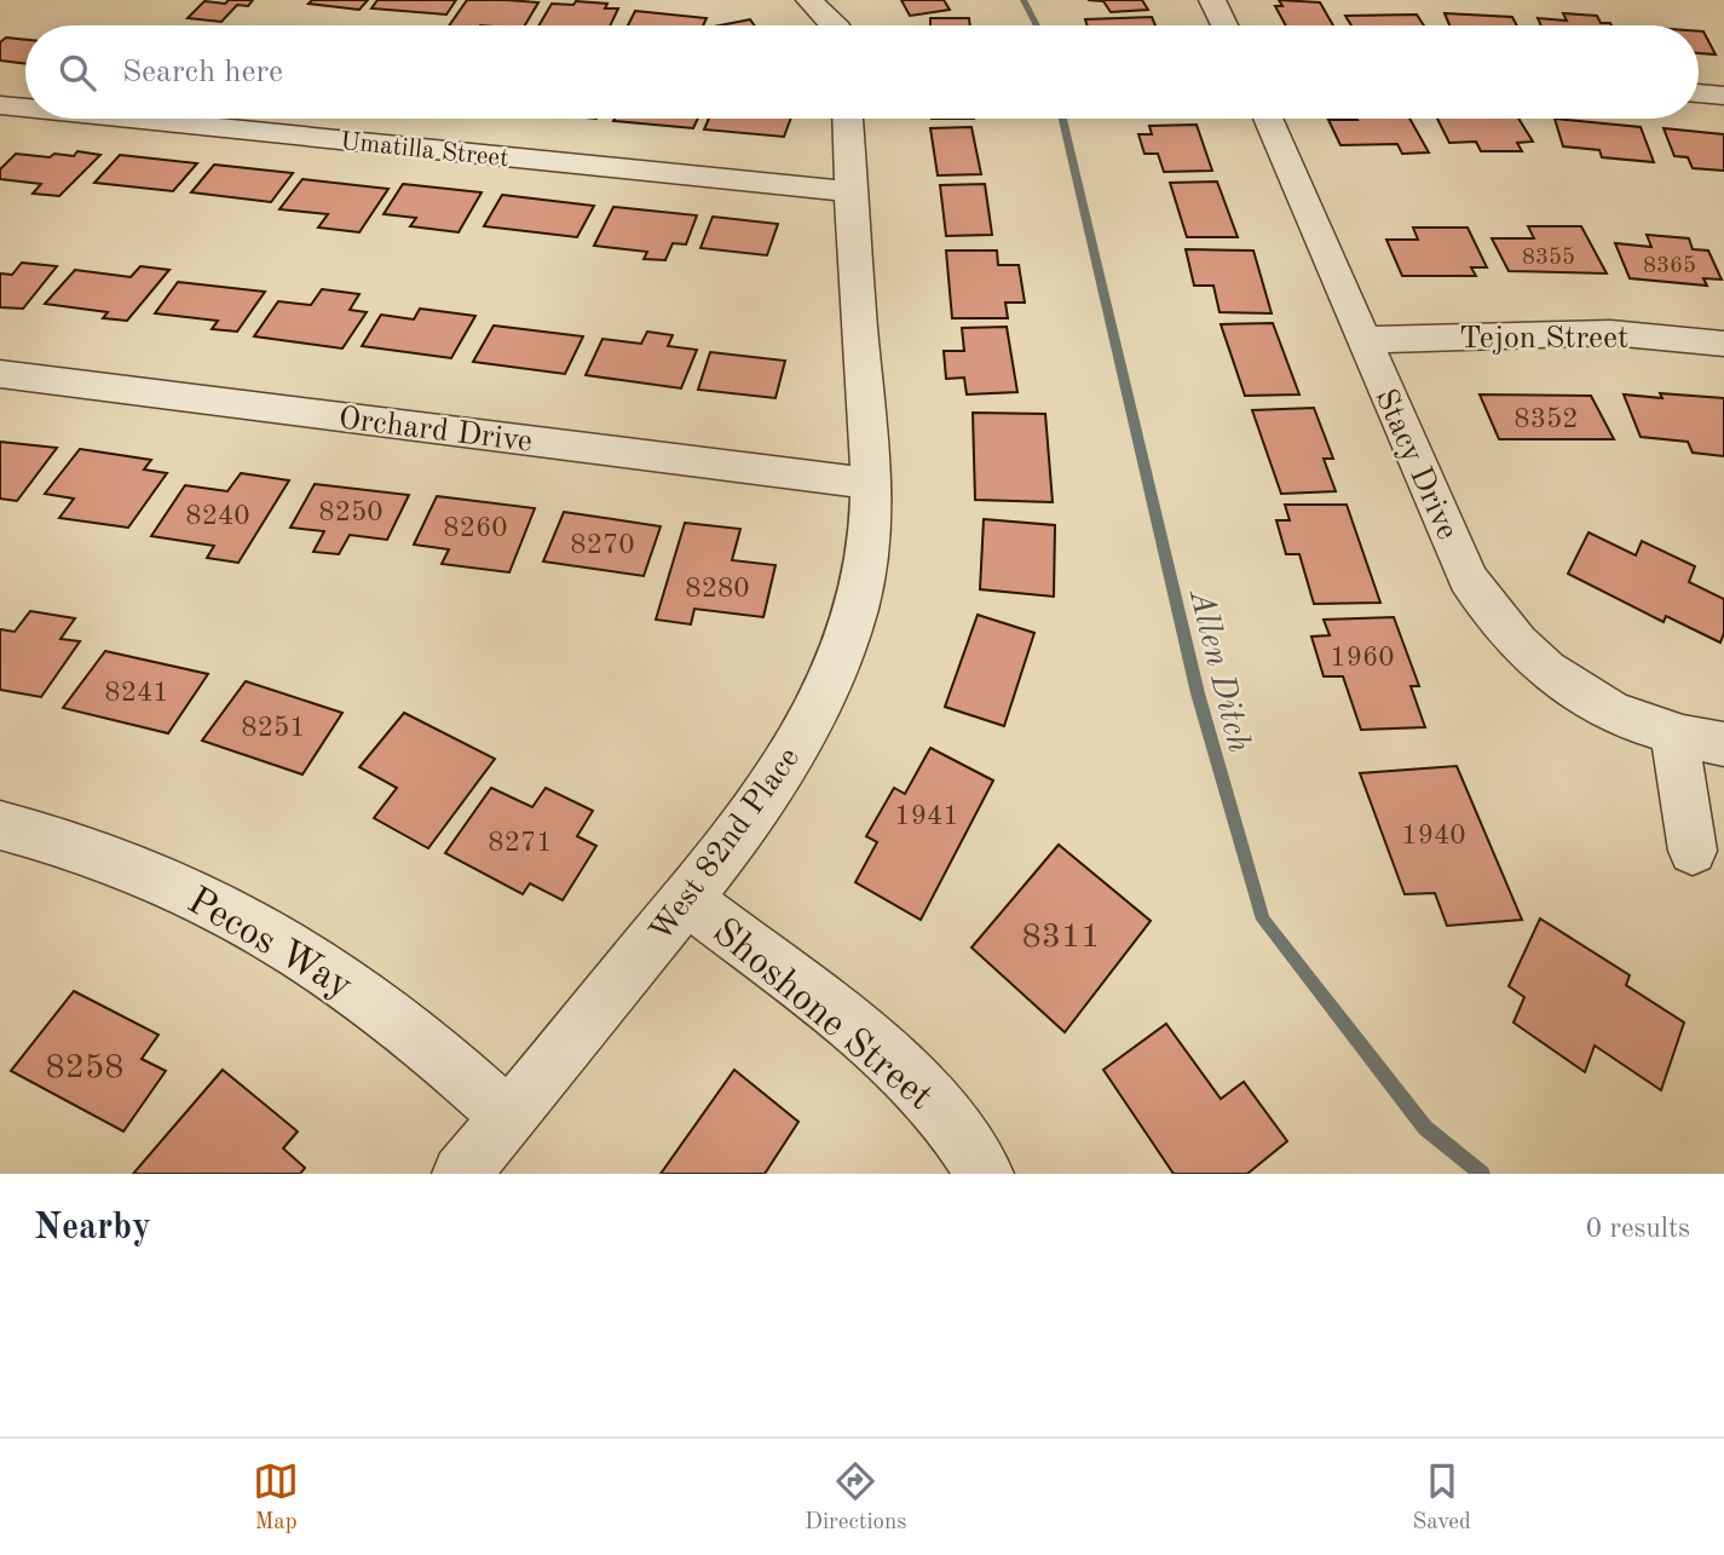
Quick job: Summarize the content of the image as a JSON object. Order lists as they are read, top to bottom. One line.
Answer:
{"streets":{"street":["Umatilla Street","Tejon Street","Orchard Drive","Stacy Drive","West 82nd Place","Pecos Way","Shoshone Street"]},"crossings":[["Umatilla Street","West 82nd Place"],["Tejon Street","Stacy Drive"],["Orchard Drive","West 82nd Place"],["West 82nd Place","Pecos Way"],["West 82nd Place","Shoshone Street"]],"water":["Allen Ditch"],"house_numbers":["8355","8365","8352","8250","8240","8260","8270","8280","1960","8241","8251","1941","1940","8271","8311","8258"],"page":{"search":"Search here","heading":["Nearby","0 results"],"nav":["Map","Directions","Saved"]}}
